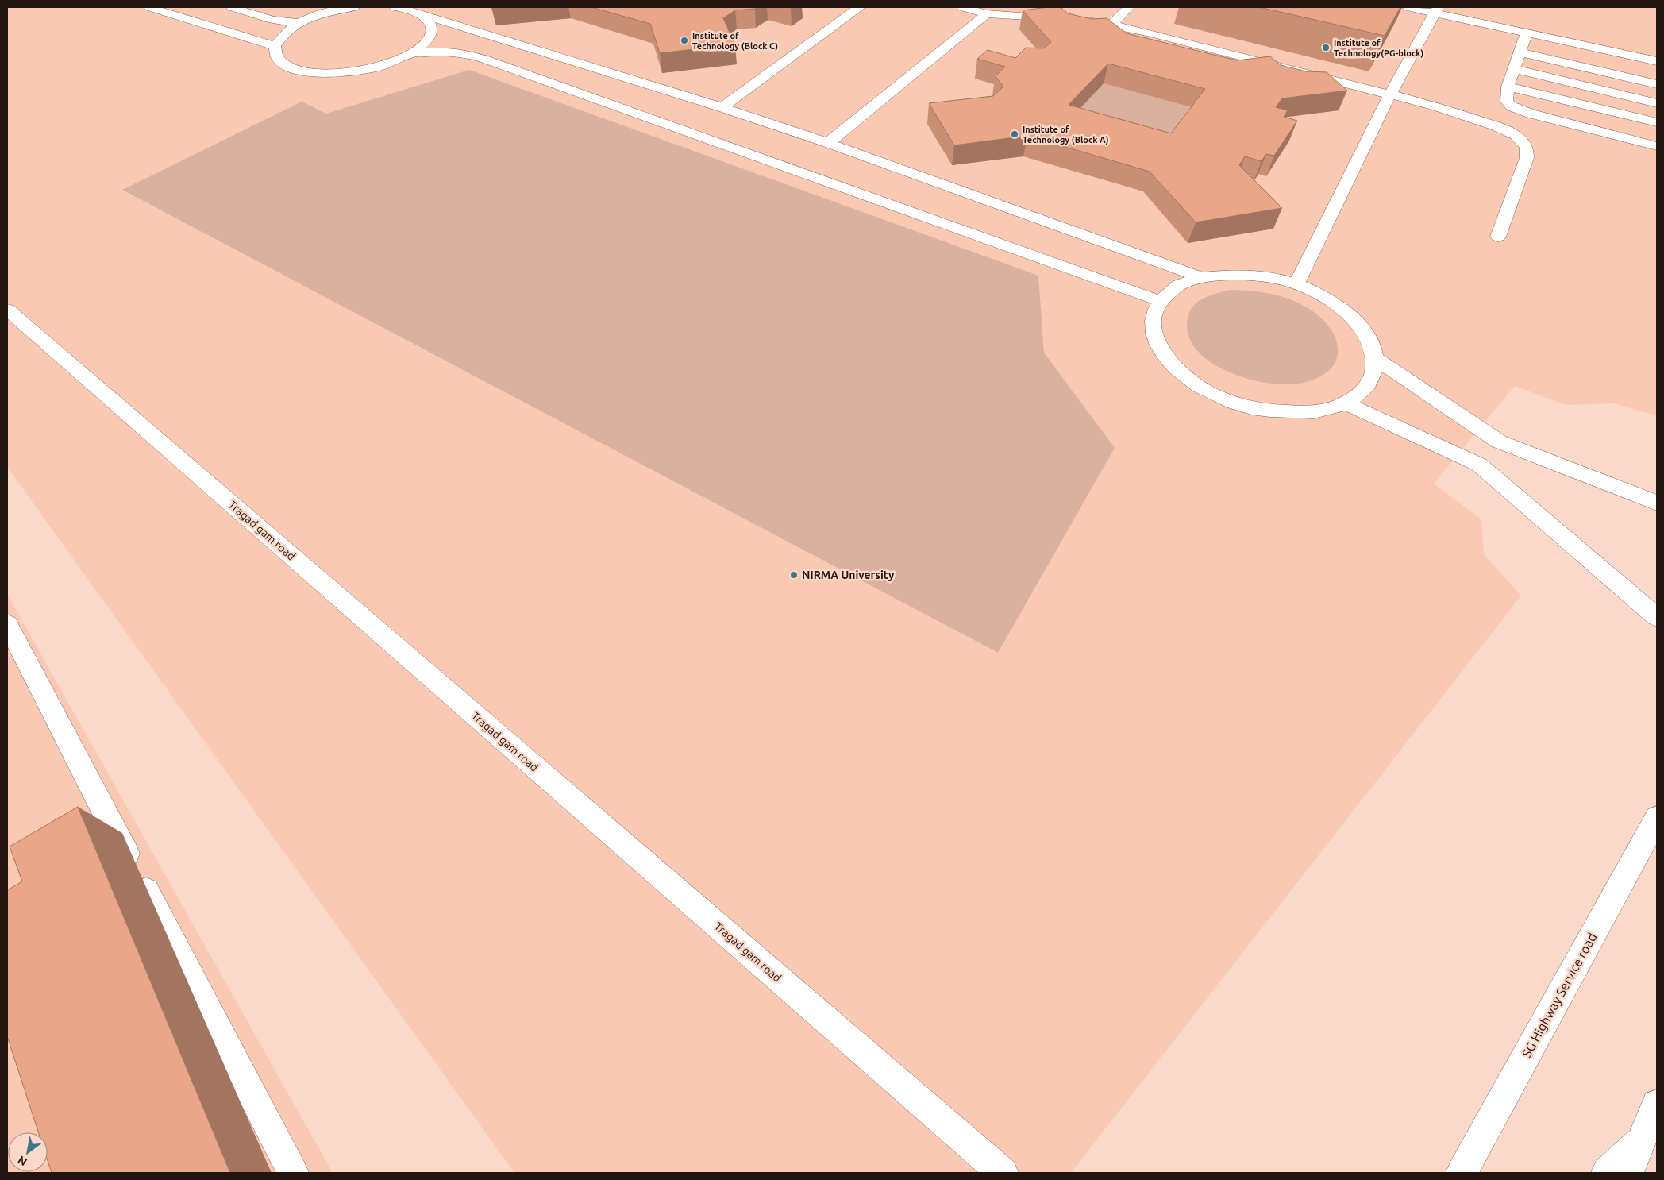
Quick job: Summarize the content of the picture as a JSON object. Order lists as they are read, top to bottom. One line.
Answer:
{"streets":{"main road":["Tragad gam road","SG Highway Service road"]},"places":["Institute of Technology (Block C)","Institute of Technology(PG-block)","Institute of Technology (Block A)","NIRMA University"],"north":"bottom left"}
